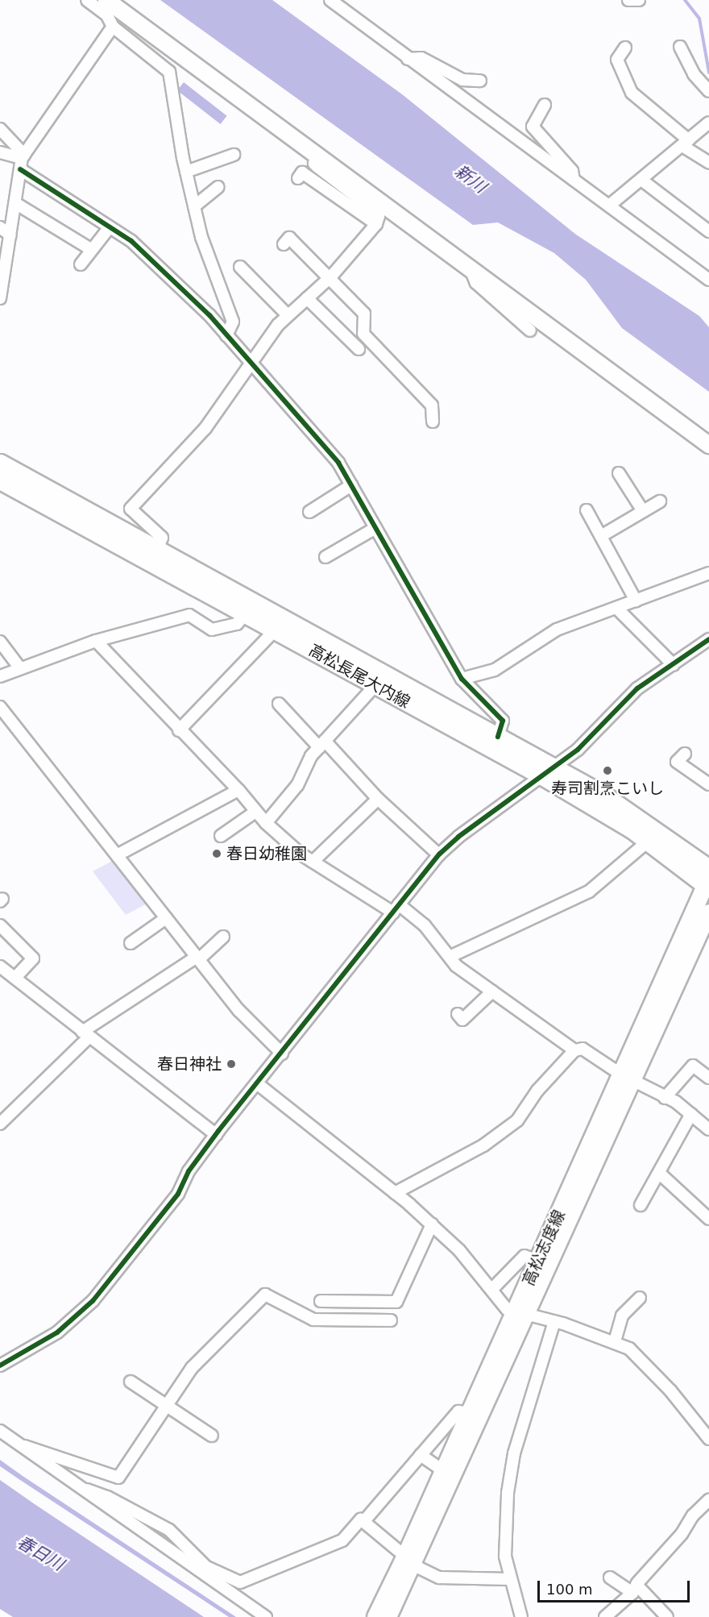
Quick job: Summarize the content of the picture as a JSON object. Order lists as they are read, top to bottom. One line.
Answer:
{"streets":{"main road":["高松長尾大内線","高松志度線"]},"crossings":[["高松長尾大内線","高松志度線"]],"water":["新川","春日川"],"places":["寿司割烹こいし","春日幼稚園","春日神社"],"scale_bar":"100 m"}
